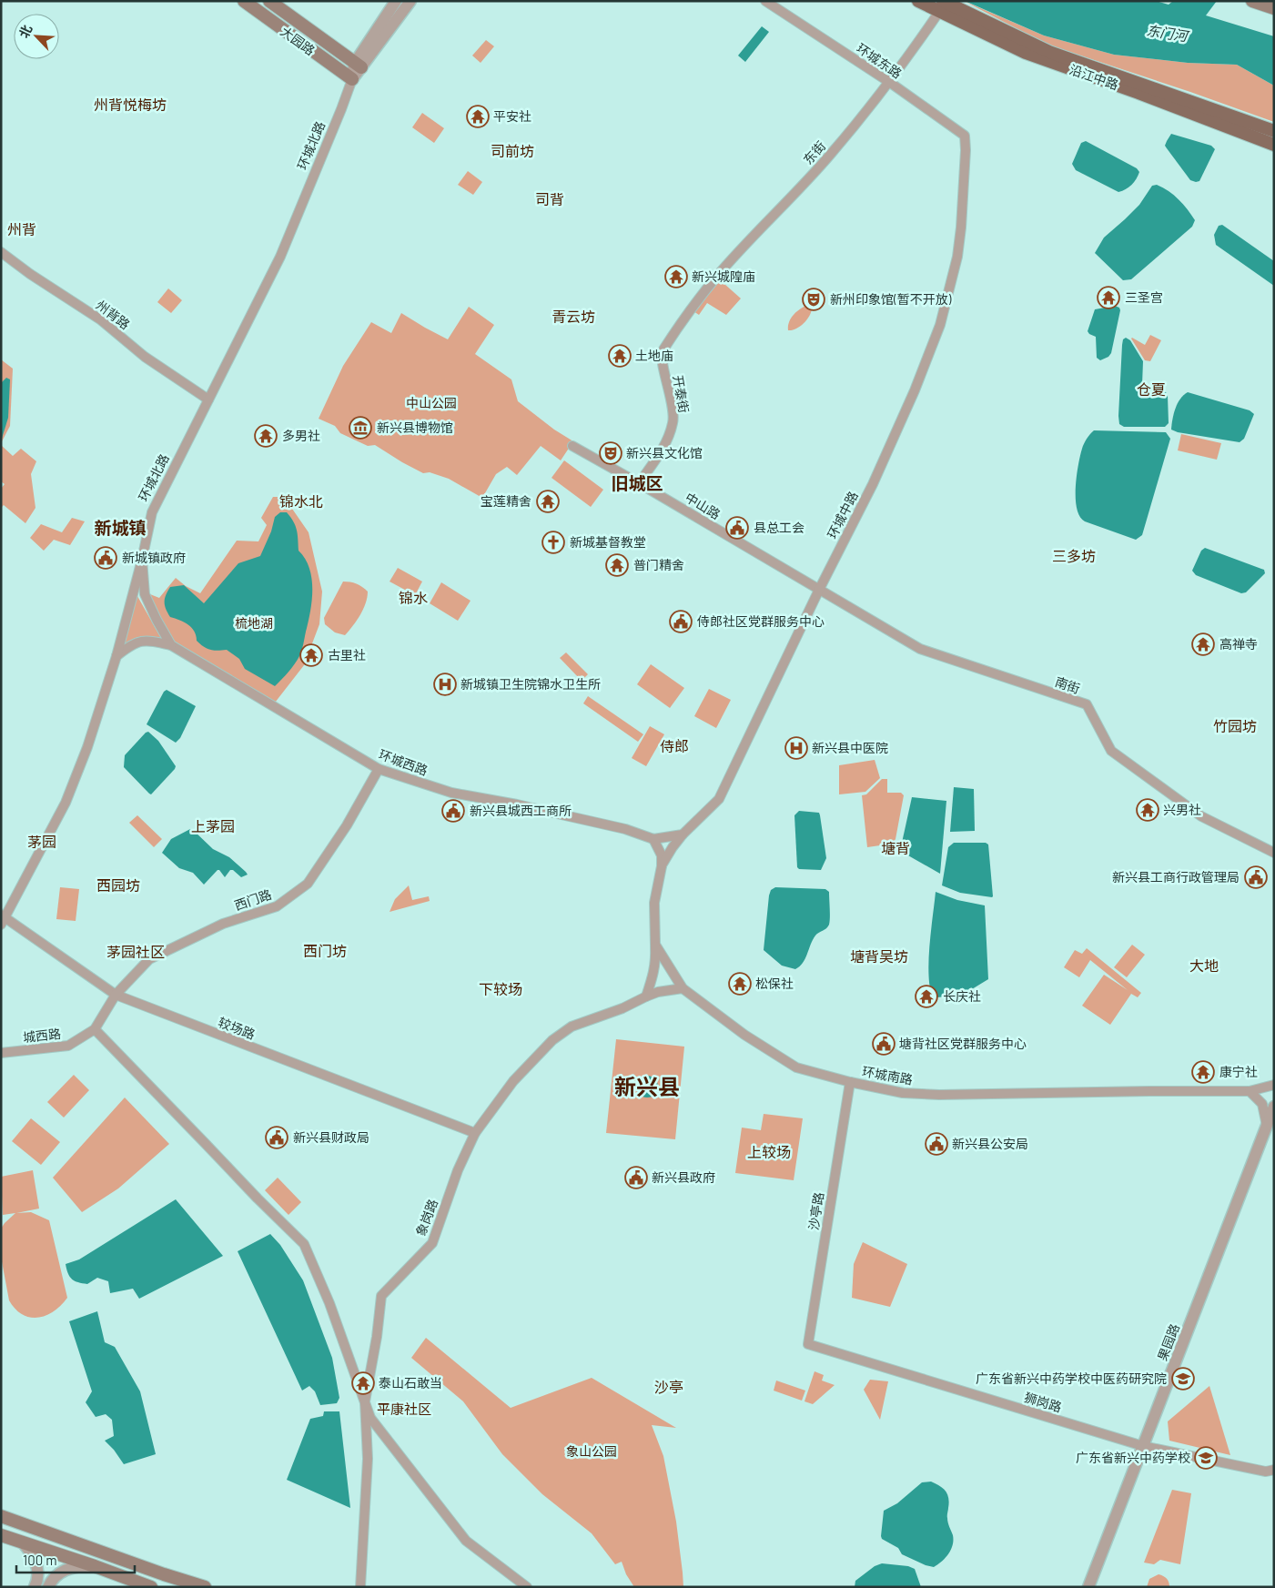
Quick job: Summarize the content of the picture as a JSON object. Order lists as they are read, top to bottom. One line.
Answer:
{"streets":{"main road":["大园路","沿江中路"],"street":["环城东路","环城北路","东街","州背路","开泰街","中山路","环城中路","南街","环城西路","西门路","较场路","城西路","环城南路","沙亭路","象岗路","果园路","狮岗路"]},"crossings":[["大园路","环城北路"],["环城东路","东街"],["环城东路","环城中路"],["沿江中路","东街"],["环城北路","州背路"],["环城北路","环城西路"],["环城北路","较场路"],["东街","开泰街"],["开泰街","中山路"],["中山路","环城中路"],["中山路","南街"],["环城中路","南街"],["环城西路","西门路"],["西门路","较场路"],["西门路","城西路"],["较场路","城西路"],["较场路","象岗路"],["环城南路","沙亭路"],["环城南路","象岗路"],["沙亭路","狮岗路"],["果园路","狮岗路"]],"districts":["州背悦梅坊","司前坊","司背","州背","青云坊","仓夏","旧城区","锦水北","新城镇","三多坊","锦水","竹园坊","侍郎","上茅园","茅园","塘背","西园坊","西门坊","茅园社区","塘背吴坊","大地","下较场","新兴县","上较场","沙亭","平康社区"],"water":["东门河"],"parks":["中山公园","梳地湖","象山公园"],"places":{"temple":["平安社","新兴城隍庙","三圣宫","土地庙","多男社","宝莲精舍","普门精舍","高禅寺","古里社","兴男社","松保社","长庆社","康宁社","泰山石敢当"],"theatre":["新州印象馆(暂不开放)","新兴县文化馆"],"museum":["新兴县博物馆"],"public building":["县总工会","新城镇政府","侍郎社区党群服务中心","新兴县城西工商所","新兴县工商行政管理局","塘背社区党群服务中心","新兴县财政局","新兴县公安局","新兴县政府"],"church":["新城基督教堂"],"hospital":["新城镇卫生院锦水卫生所","新兴县中医院"],"school or university":["广东省新兴中药学校中医药研究院","广东省新兴中药学校"]},"scale_bar":"100 m","north":"top left"}
